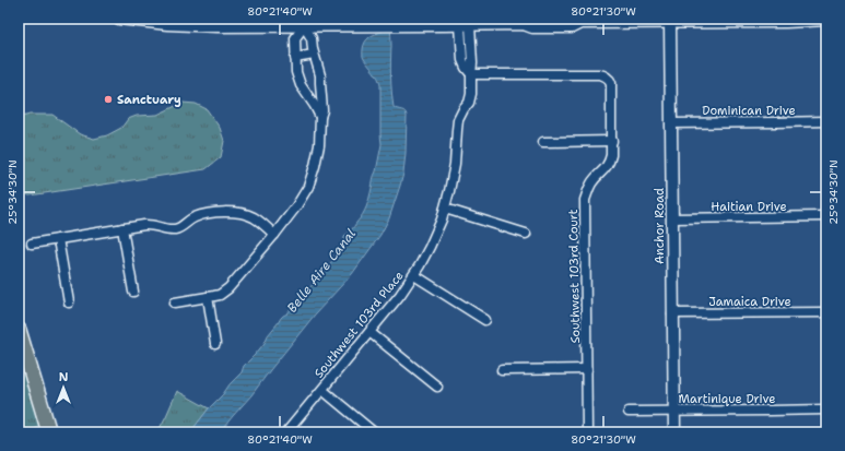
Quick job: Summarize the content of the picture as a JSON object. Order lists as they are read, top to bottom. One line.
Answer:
{"streets":{"street":["Dominican Drive","Haitian Drive","Anchor Road","Southwest 103rd Court","Jamaica Drive","Southwest 103rd Place","Martinique Drive"]},"crossings":[["Dominican Drive","Anchor Road"],["Haitian Drive","Anchor Road"],["Anchor Road","Jamaica Drive"],["Anchor Road","Martinique Drive"],["Southwest 103rd Court","Southwest 103rd Place"]],"water":["Belle Aire Canal"],"places":["Sanctuary"],"north":"top","coordinates":["80°21'40\"W","80°21'30\"W","25°34'30\"N"]}
